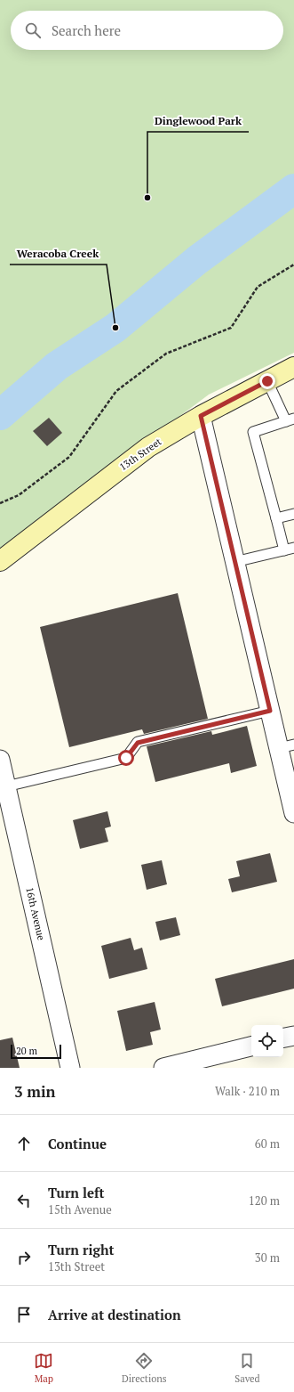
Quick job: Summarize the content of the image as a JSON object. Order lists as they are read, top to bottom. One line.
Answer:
{"streets":{"main road":["13th Street"],"street":["16th Avenue"]},"places":["Dinglewood Park","Weracoba Creek"],"scale_bar":"20 m","page":{"search":"Search here","scale":"20 m","heading":["3 min","Walk · 210 m"],"list":[["Continue","60 m"],["Turn left","15th Avenue","120 m"],["Turn right","13th Street","30 m"],"Arrive at destination"],"nav":["Map","Directions","Saved"]}}
